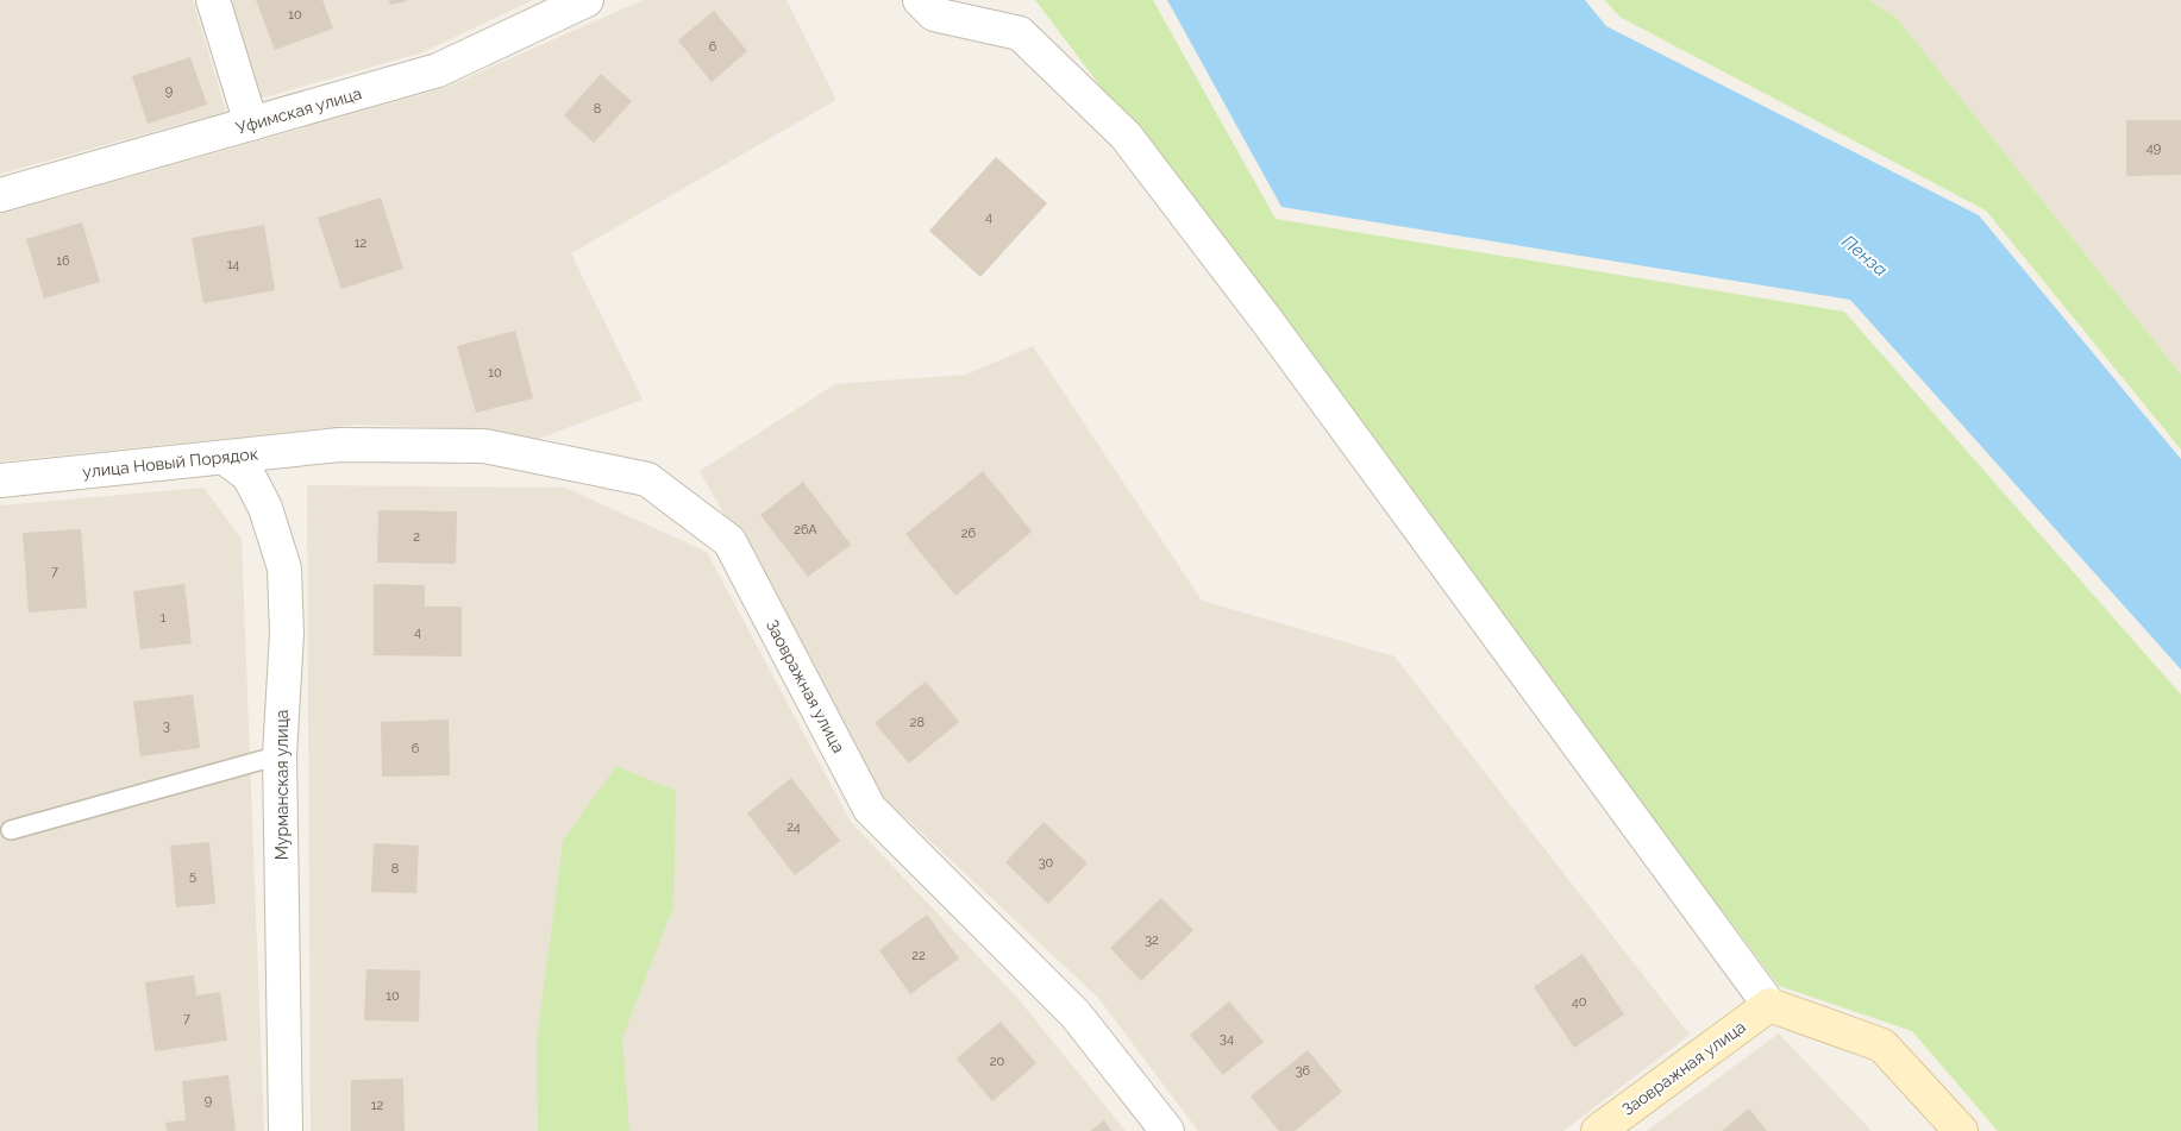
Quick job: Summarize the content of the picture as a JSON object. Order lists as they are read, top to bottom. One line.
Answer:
{"streets":{"street":["Уфимская улица","улица Новый Порядок","Заовражная улица","Мурманская улица"]},"crossings":[["улица Новый Порядок","Заовражная улица"],["улица Новый Порядок","Мурманская улица"]],"water":["Пенза"],"house_numbers":["10","6","9","8","49","4","12","16","14","10","26А","26","2","7","1","4","28","3","6","24","30","8","5","32","22","10","40","7","34","20","36","9","12"]}
